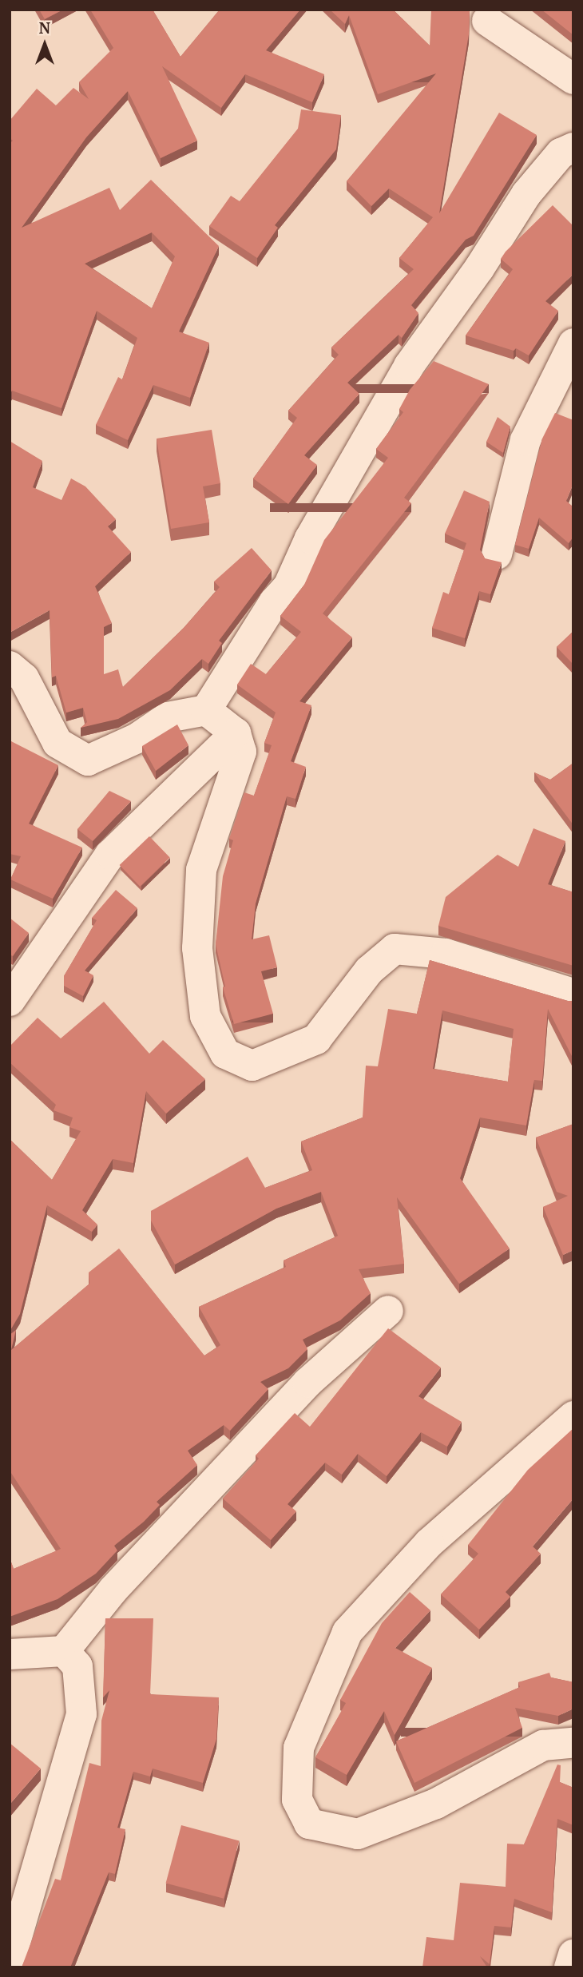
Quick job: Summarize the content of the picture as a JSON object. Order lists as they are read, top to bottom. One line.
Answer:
{"north":"top"}
